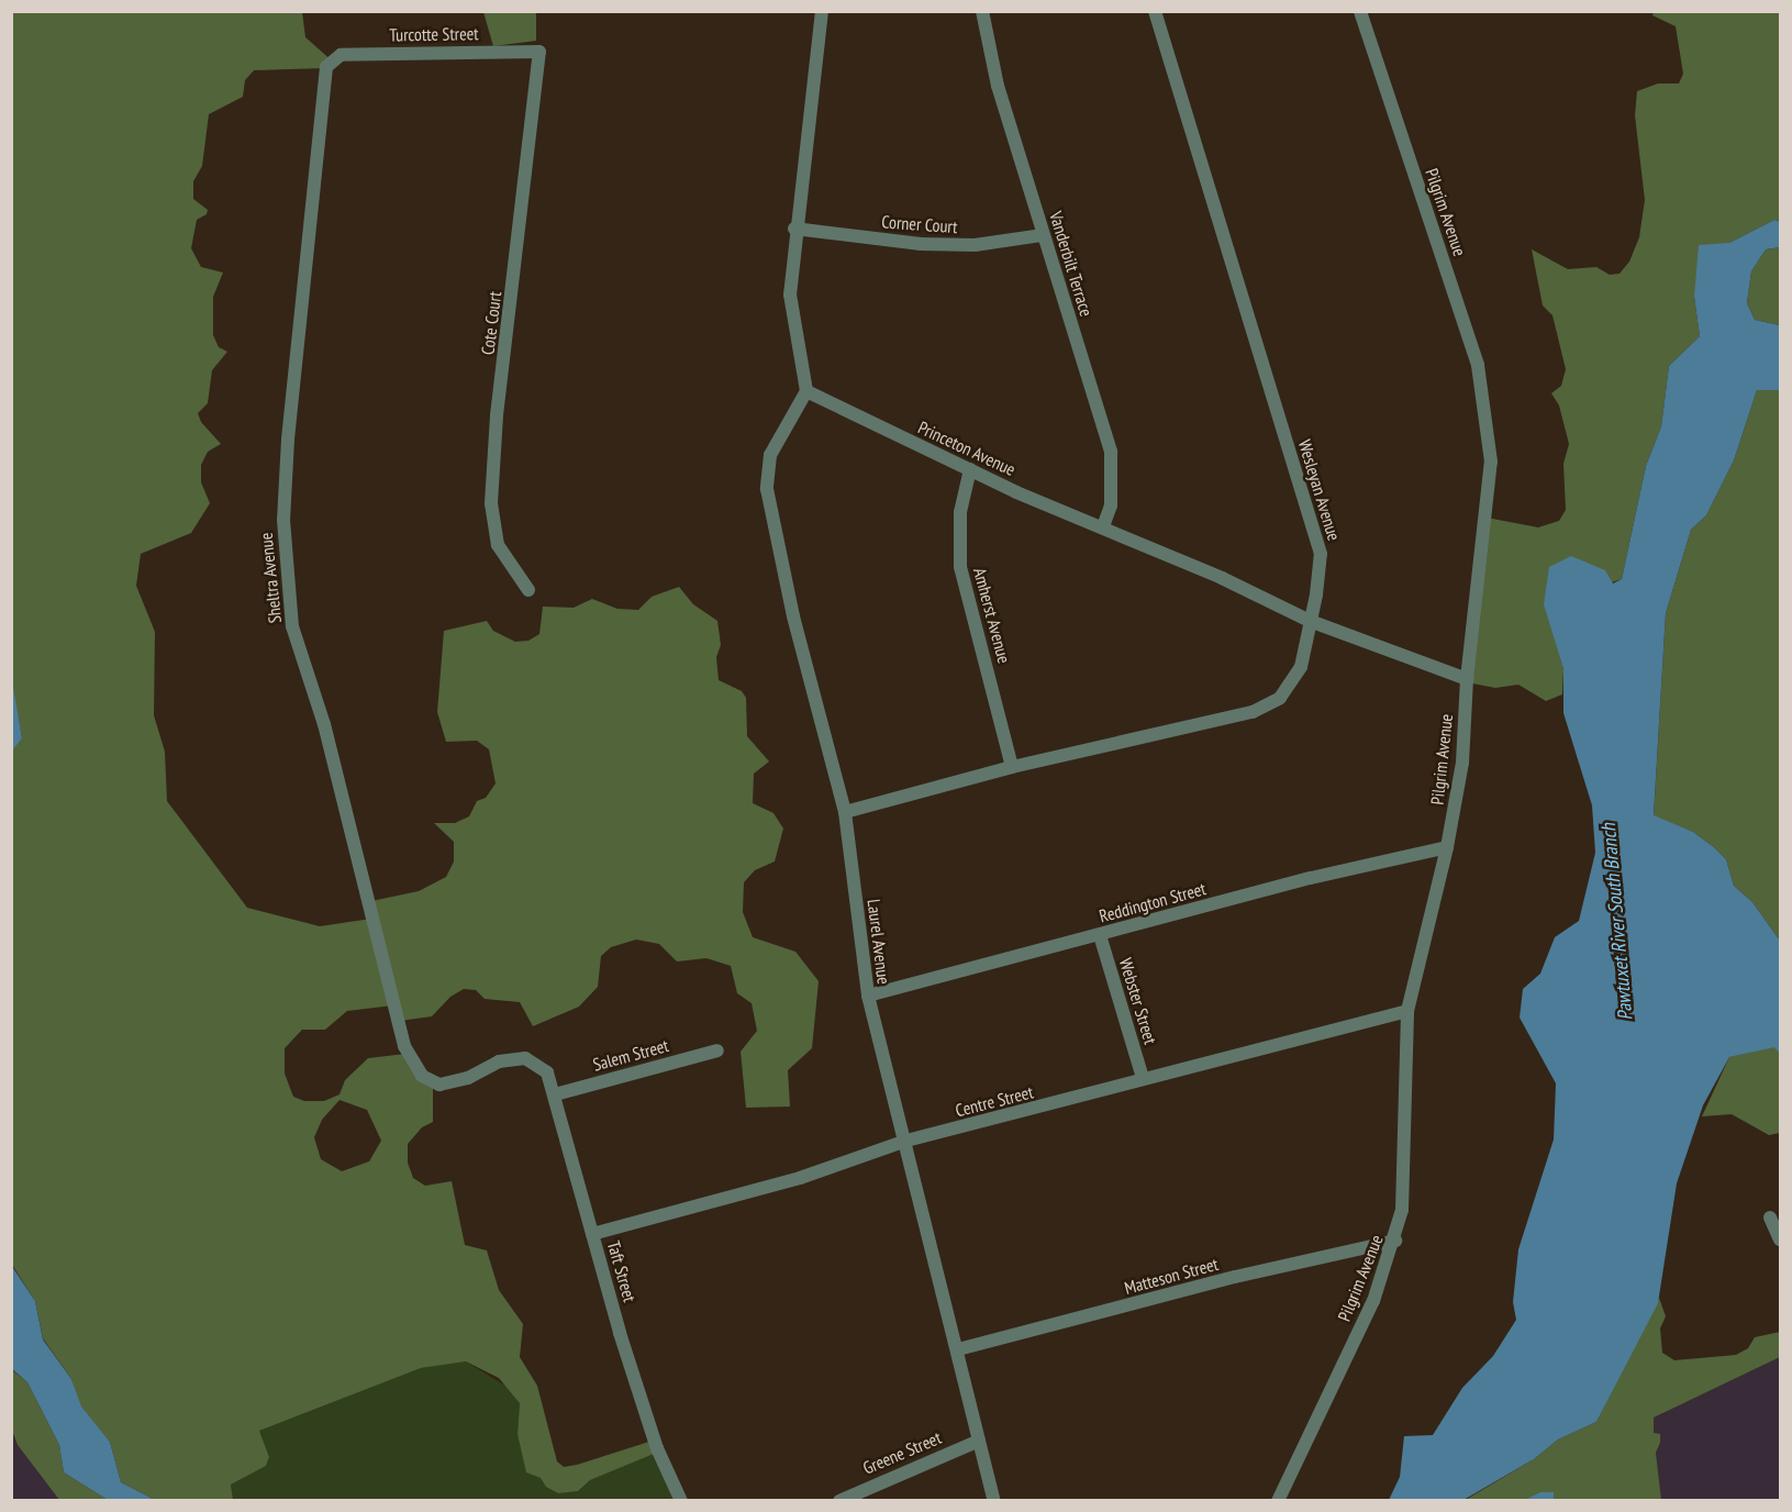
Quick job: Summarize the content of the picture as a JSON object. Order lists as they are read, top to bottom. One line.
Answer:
{"streets":{"street":["Turcotte Street","Pilgrim Avenue","Corner Court","Vanderbilt Terrace","Cote Court","Princeton Avenue","Wesleyan Avenue","Sheltra Avenue","Amherst Avenue","Reddington Street","Laurel Avenue","Webster Street","Salem Street","Centre Street","Taft Street","Matteson Street","Greene Street"]},"crossings":[["Turcotte Street","Cote Court"],["Turcotte Street","Sheltra Avenue"],["Pilgrim Avenue","Princeton Avenue"],["Pilgrim Avenue","Reddington Street"],["Pilgrim Avenue","Centre Street"],["Pilgrim Avenue","Matteson Street"],["Corner Court","Vanderbilt Terrace"],["Vanderbilt Terrace","Princeton Avenue"],["Princeton Avenue","Wesleyan Avenue"],["Princeton Avenue","Amherst Avenue"],["Princeton Avenue","Laurel Avenue"],["Wesleyan Avenue","Amherst Avenue"],["Wesleyan Avenue","Laurel Avenue"],["Sheltra Avenue","Taft Street"],["Reddington Street","Laurel Avenue"],["Reddington Street","Webster Street"],["Laurel Avenue","Centre Street"],["Laurel Avenue","Matteson Street"],["Laurel Avenue","Greene Street"],["Webster Street","Centre Street"],["Salem Street","Taft Street"],["Centre Street","Taft Street"]],"water":["Pawtuxet River South Branch"]}
